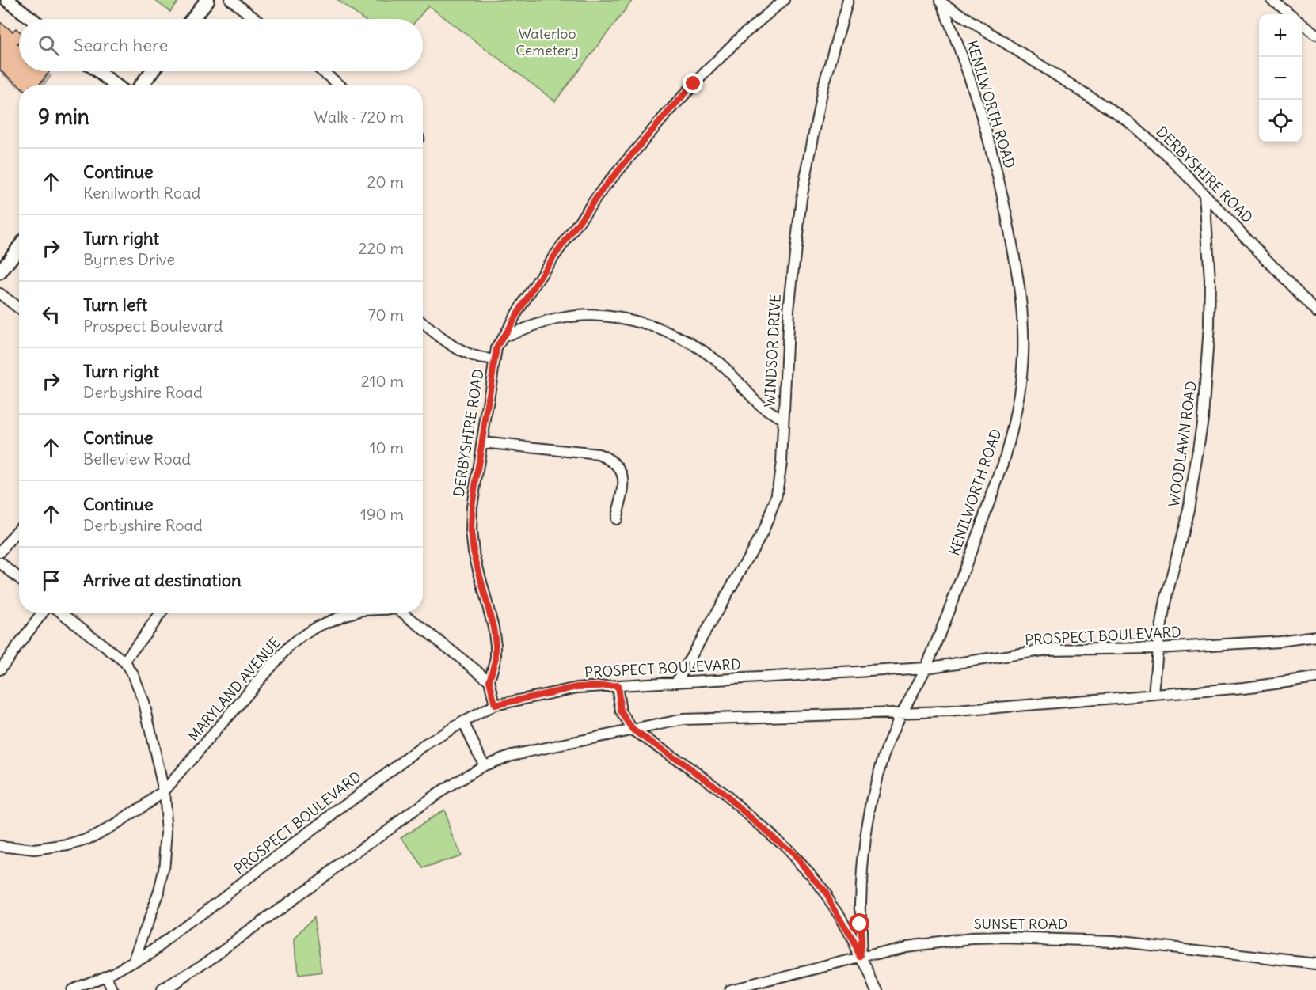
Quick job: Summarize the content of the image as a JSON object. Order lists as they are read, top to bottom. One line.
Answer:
{"streets":{"street":["KENILWORTH ROAD","DERBYSHIRE ROAD","WINDSOR DRIVE","WOODLAWN ROAD","PROSPECT BOULEVARD","MARYLAND AVENUE","SUNSET ROAD"]},"crossings":[["KENILWORTH ROAD","DERBYSHIRE ROAD"],["KENILWORTH ROAD","PROSPECT BOULEVARD"],["KENILWORTH ROAD","SUNSET ROAD"],["DERBYSHIRE ROAD","WOODLAWN ROAD"],["DERBYSHIRE ROAD","PROSPECT BOULEVARD"],["DERBYSHIRE ROAD","MARYLAND AVENUE"],["WINDSOR DRIVE","PROSPECT BOULEVARD"],["WOODLAWN ROAD","PROSPECT BOULEVARD"]],"parks":["Waterloo Cemetery"],"page":{"map_buttons":["+","−"],"search":"Search here","heading":["9 min","Walk · 720 m"],"list":[["Continue","Kenilworth Road","20 m"],["Turn right","Byrnes Drive","220 m"],["Turn left","Prospect Boulevard","70 m"],["Turn right","Derbyshire Road","210 m"],["Continue","Belleview Road","10 m"],["Continue","Derbyshire Road","190 m"],"Arrive at destination"]}}
